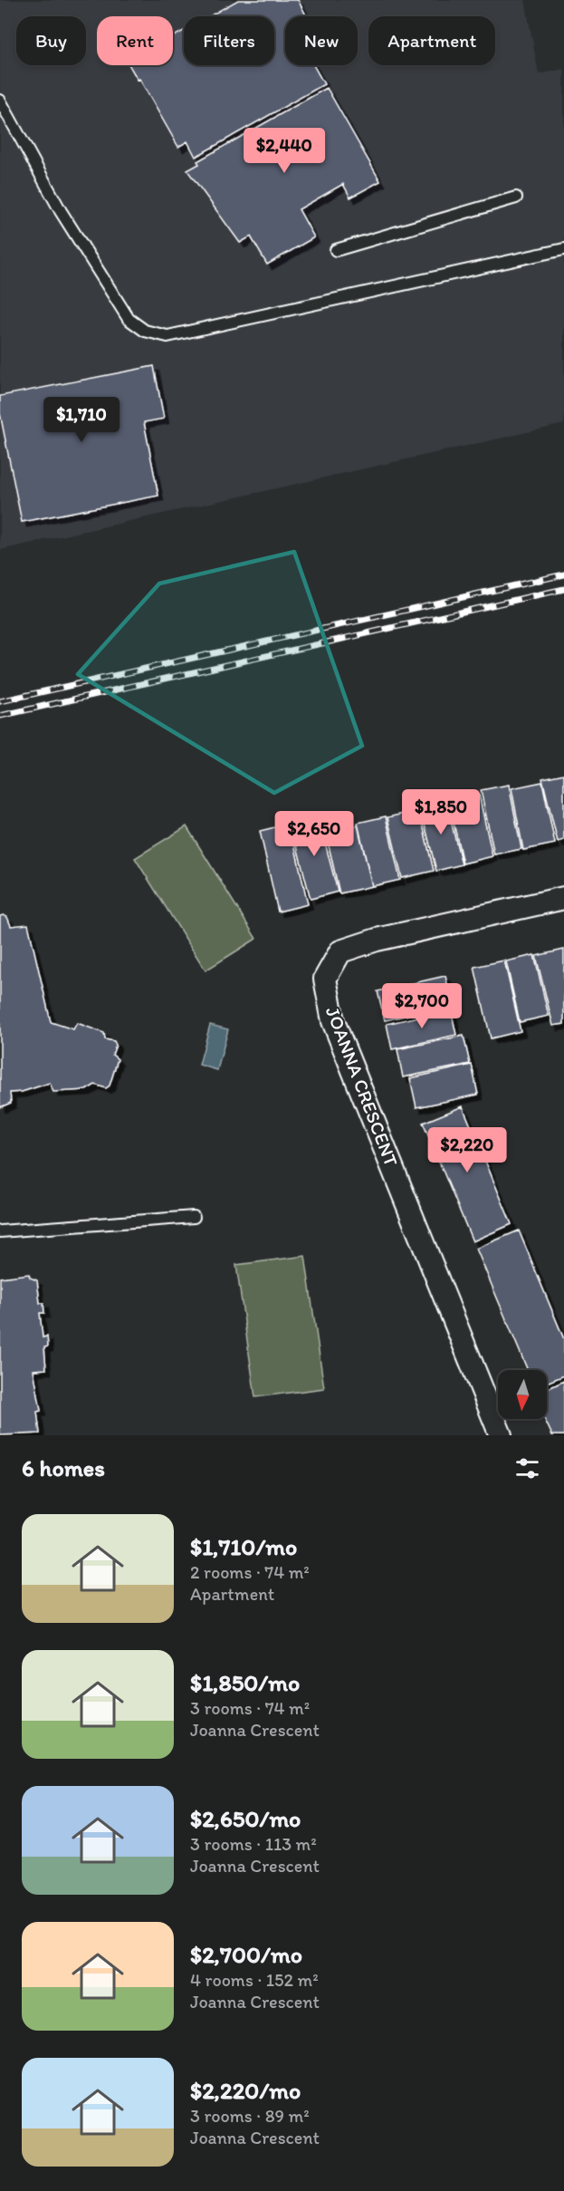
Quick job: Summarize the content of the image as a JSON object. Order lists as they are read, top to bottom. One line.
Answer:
{"streets":{"street":["JOANNA CRESCENT"]},"north":"bottom","page":{"chip":["Buy","Rent","Filters","New","Apartment"],"price":["$2,440","$1,710","$1,850","$2,650","$2,700","$2,220"],"heading":"6 homes","list":[{"name":"$1,710/mo","note":"2 rooms · 74 m² · Apartment"},{"name":"$1,850/mo","note":"3 rooms · 74 m² · Joanna Crescent"},{"name":"$2,650/mo","note":"3 rooms · 113 m² · Joanna Crescent"},{"name":"$2,700/mo","note":"4 rooms · 152 m² · Joanna Crescent"},{"name":"$2,220/mo","note":"3 rooms · 89 m² · Joanna Crescent"}]}}
